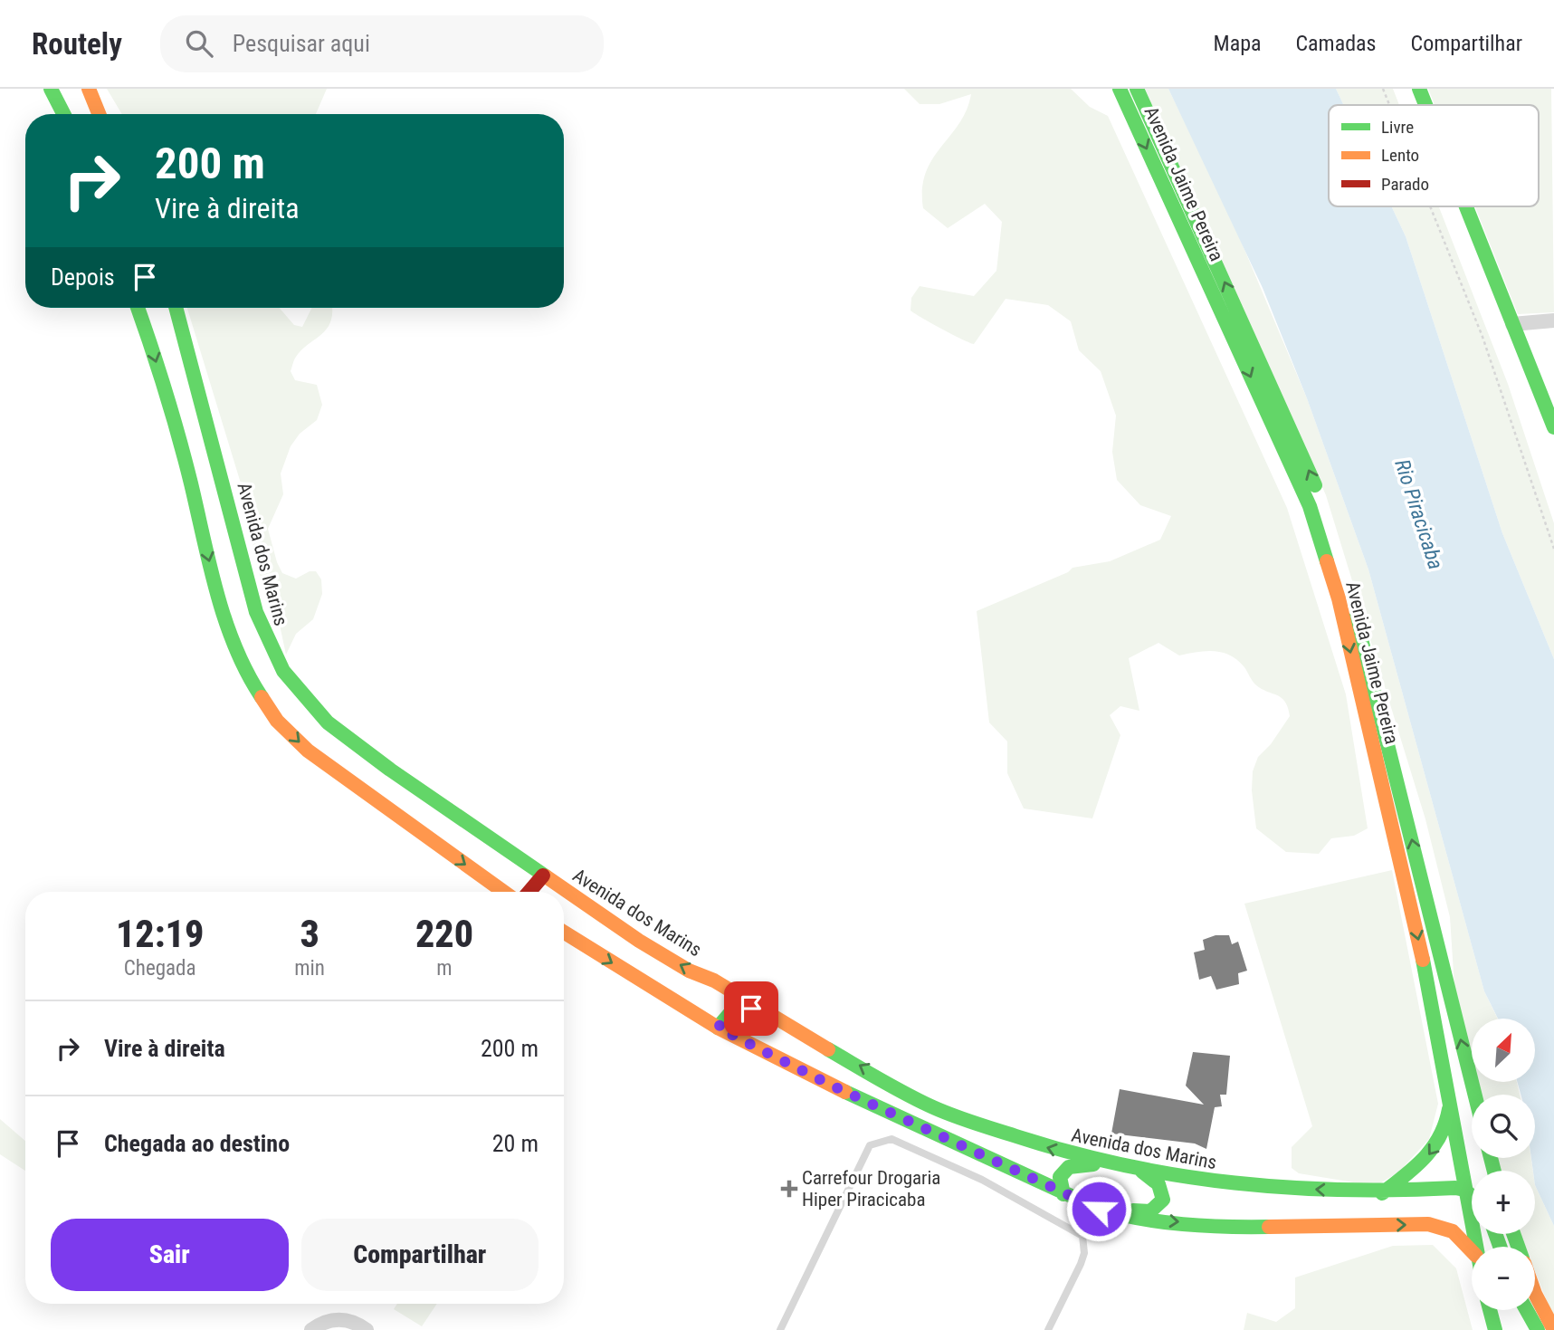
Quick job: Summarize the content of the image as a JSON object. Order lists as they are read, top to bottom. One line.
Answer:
{"streets":{"street":["Avenida Jaime Pereira","Avenida dos Marins"]},"crossings":[["Avenida Jaime Pereira","Avenida dos Marins"]],"water":["Rio Piracicaba"],"places":{"health":["Carrefour Drogaria Hiper Piracicaba"]},"legend":["Livre","Lento","Parado"],"north":"top right","page":{"header":"Routely","search":"Pesquisar aqui","nav":["Mapa","Camadas","Compartilhar"],"turn":["200 m","Vire à direita"],"then":"Depois","eta":["12:19","Chegada","3","min","220","m"],"list":[{"name":"Vire à direita","value":"200 m"},{"name":"Chegada ao destino","value":"20 m"}],"map_buttons":["+","−"],"buttons":["Sair","Compartilhar"]}}
